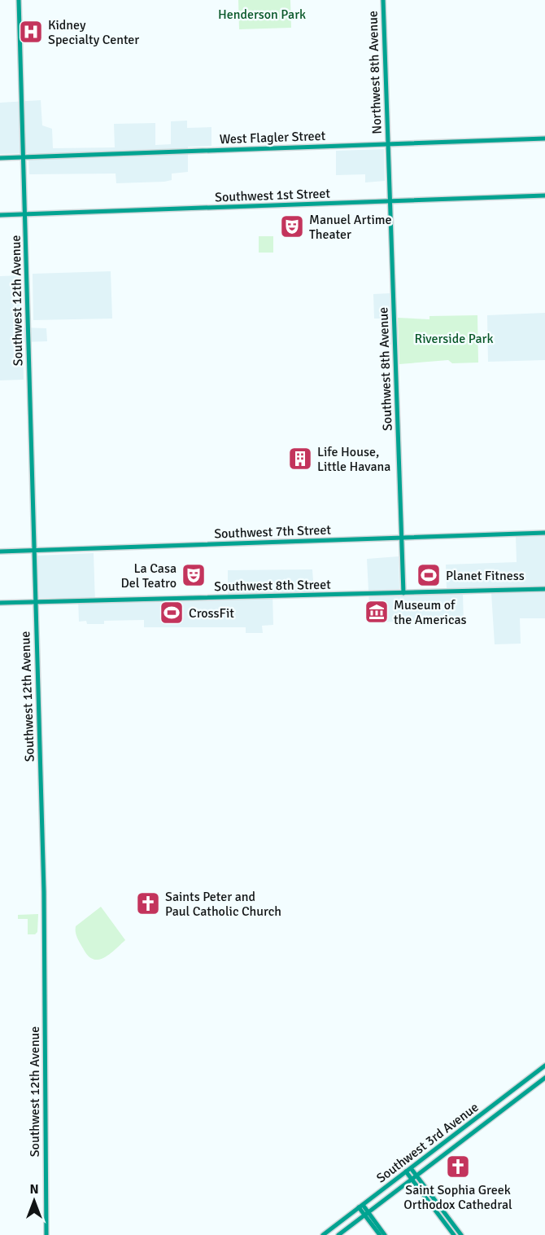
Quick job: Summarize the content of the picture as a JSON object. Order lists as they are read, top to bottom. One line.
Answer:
{"streets":{"main road":["Northwest 8th Avenue","West Flagler Street","Southwest 1st Street","Southwest 12th Avenue","Southwest 8th Avenue","Southwest 7th Street","Southwest 8th Street","Southwest 3rd Avenue"]},"crossings":[["Northwest 8th Avenue","West Flagler Street"],["Northwest 8th Avenue","Southwest 8th Avenue"],["West Flagler Street","Southwest 12th Avenue"],["West Flagler Street","Southwest 8th Avenue"],["Southwest 1st Street","Southwest 12th Avenue"],["Southwest 1st Street","Southwest 8th Avenue"],["Southwest 12th Avenue","Southwest 7th Street"],["Southwest 12th Avenue","Southwest 8th Street"],["Southwest 8th Avenue","Southwest 7th Street"],["Southwest 8th Avenue","Southwest 8th Street"]],"parks":["Henderson Park","Riverside Park"],"places":{"hospital":["Kidney Specialty Center"],"theatre":["Manuel Artime Theater","La Casa Del Teatro"],"building":["Life House, Little Havana"],"sports":["Planet Fitness","CrossFit"],"museum":["Museum of the Americas"],"church":["Saints Peter and Paul Catholic Church","Saint Sophia Greek Orthodox Cathedral"]},"north":"top"}
